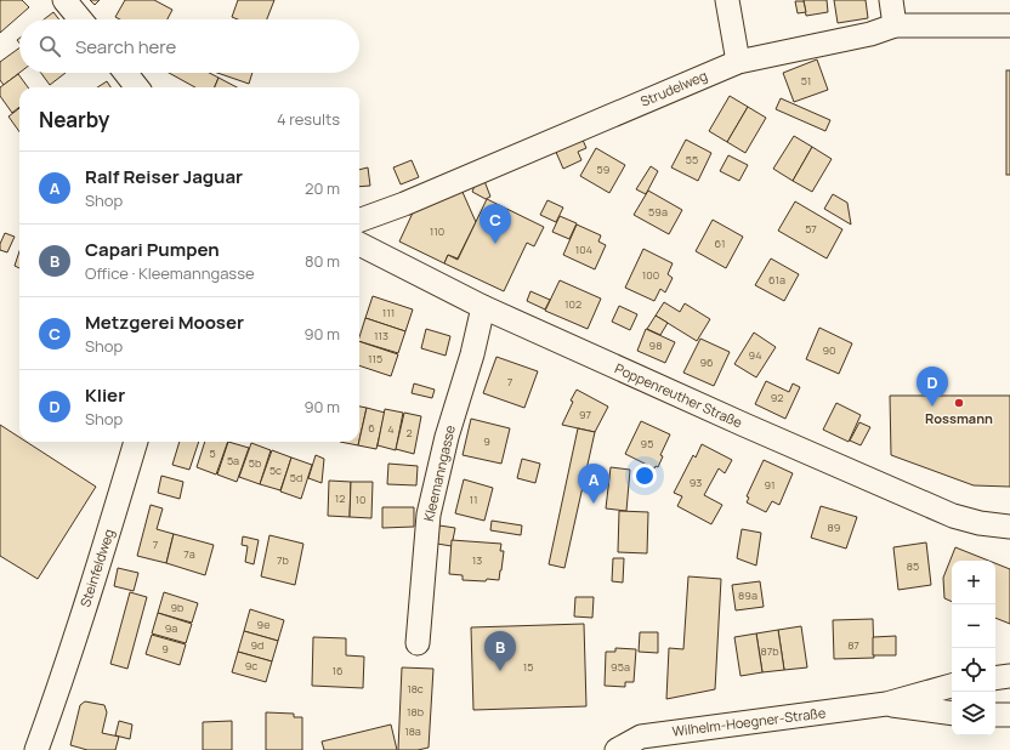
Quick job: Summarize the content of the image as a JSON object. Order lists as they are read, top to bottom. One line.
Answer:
{"streets":{"street":["Strudelweg","Poppenreuther Straße","Kleemanngasse","Steinfeldweg","Wilhelm-Hoegner-Straße"]},"crossings":[["Poppenreuther Straße","Kleemanngasse"]],"places":["Rossmann"],"house_numbers":["51","55","59","59a","57","110","61","104","100","61a","102","111","113","98","90","94","115","96","7","92","97","6","4","2","9","95","5","5a","5b","5c","5d","93","91","12","10","11","89","7","7a","7b","13","85","89a","9b","9e","9a","9d","87","9","87b","9c","15","95a","16","18c","18b","18a"],"page":{"search":"Search here","heading":["Nearby","4 results"],"list":[{"mark":"A","name":"Ralf Reiser Jaguar","note":"Shop","value":"20 m"},{"mark":"B","name":"Capari Pumpen","note":"Office · Kleemanngasse","value":"80 m"},{"mark":"C","name":"Metzgerei Mooser","note":"Shop","value":"90 m"},{"mark":"D","name":"Klier","note":"Shop","value":"90 m"}],"pins":["C","D","A","B"],"map_buttons":["+","−"]}}
